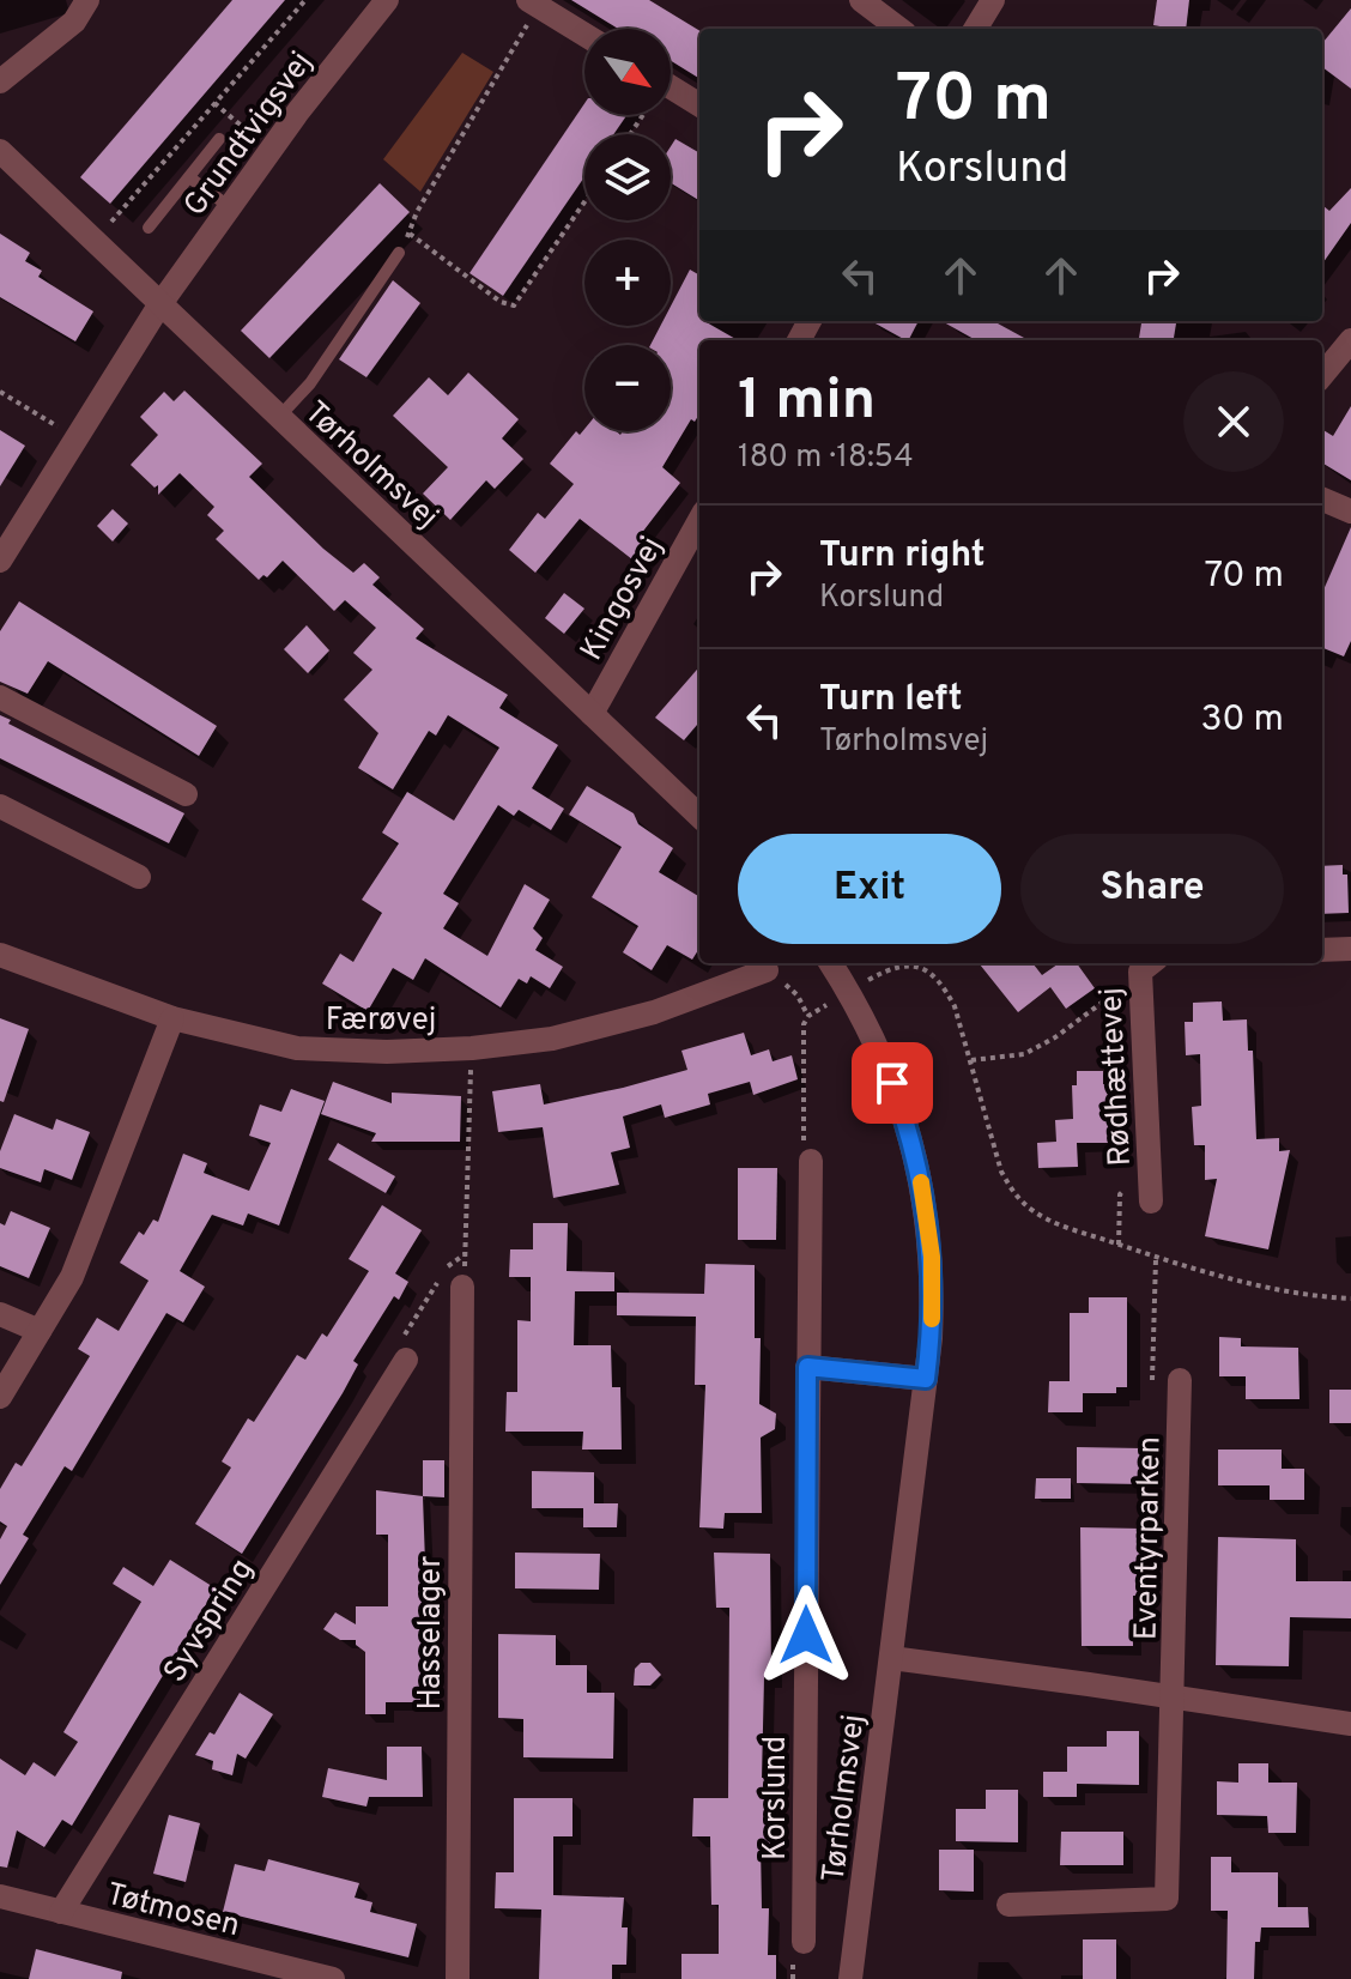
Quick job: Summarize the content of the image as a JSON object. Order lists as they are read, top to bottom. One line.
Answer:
{"streets":{"street":["Grundtvigsvej","Tørholmsvej","Kingosvej","Færøvej","Rødhættevej","Eventyrparken","Syvspring","Hasselager","Korslund","Tøtmosen"]},"crossings":[["Grundtvigsvej","Tørholmsvej"],["Tørholmsvej","Kingosvej"],["Syvspring","Tøtmosen"]],"north":"bottom right","page":{"map_buttons":["+","−"],"turn":["70 m","Korslund"],"heading":["1 min","180 m · 18:54"],"list":[{"name":"Turn right","note":"Korslund","value":"70 m"},{"name":"Turn left","note":"Tørholmsvej","value":"30 m"}],"buttons":["Exit","Share"]}}
